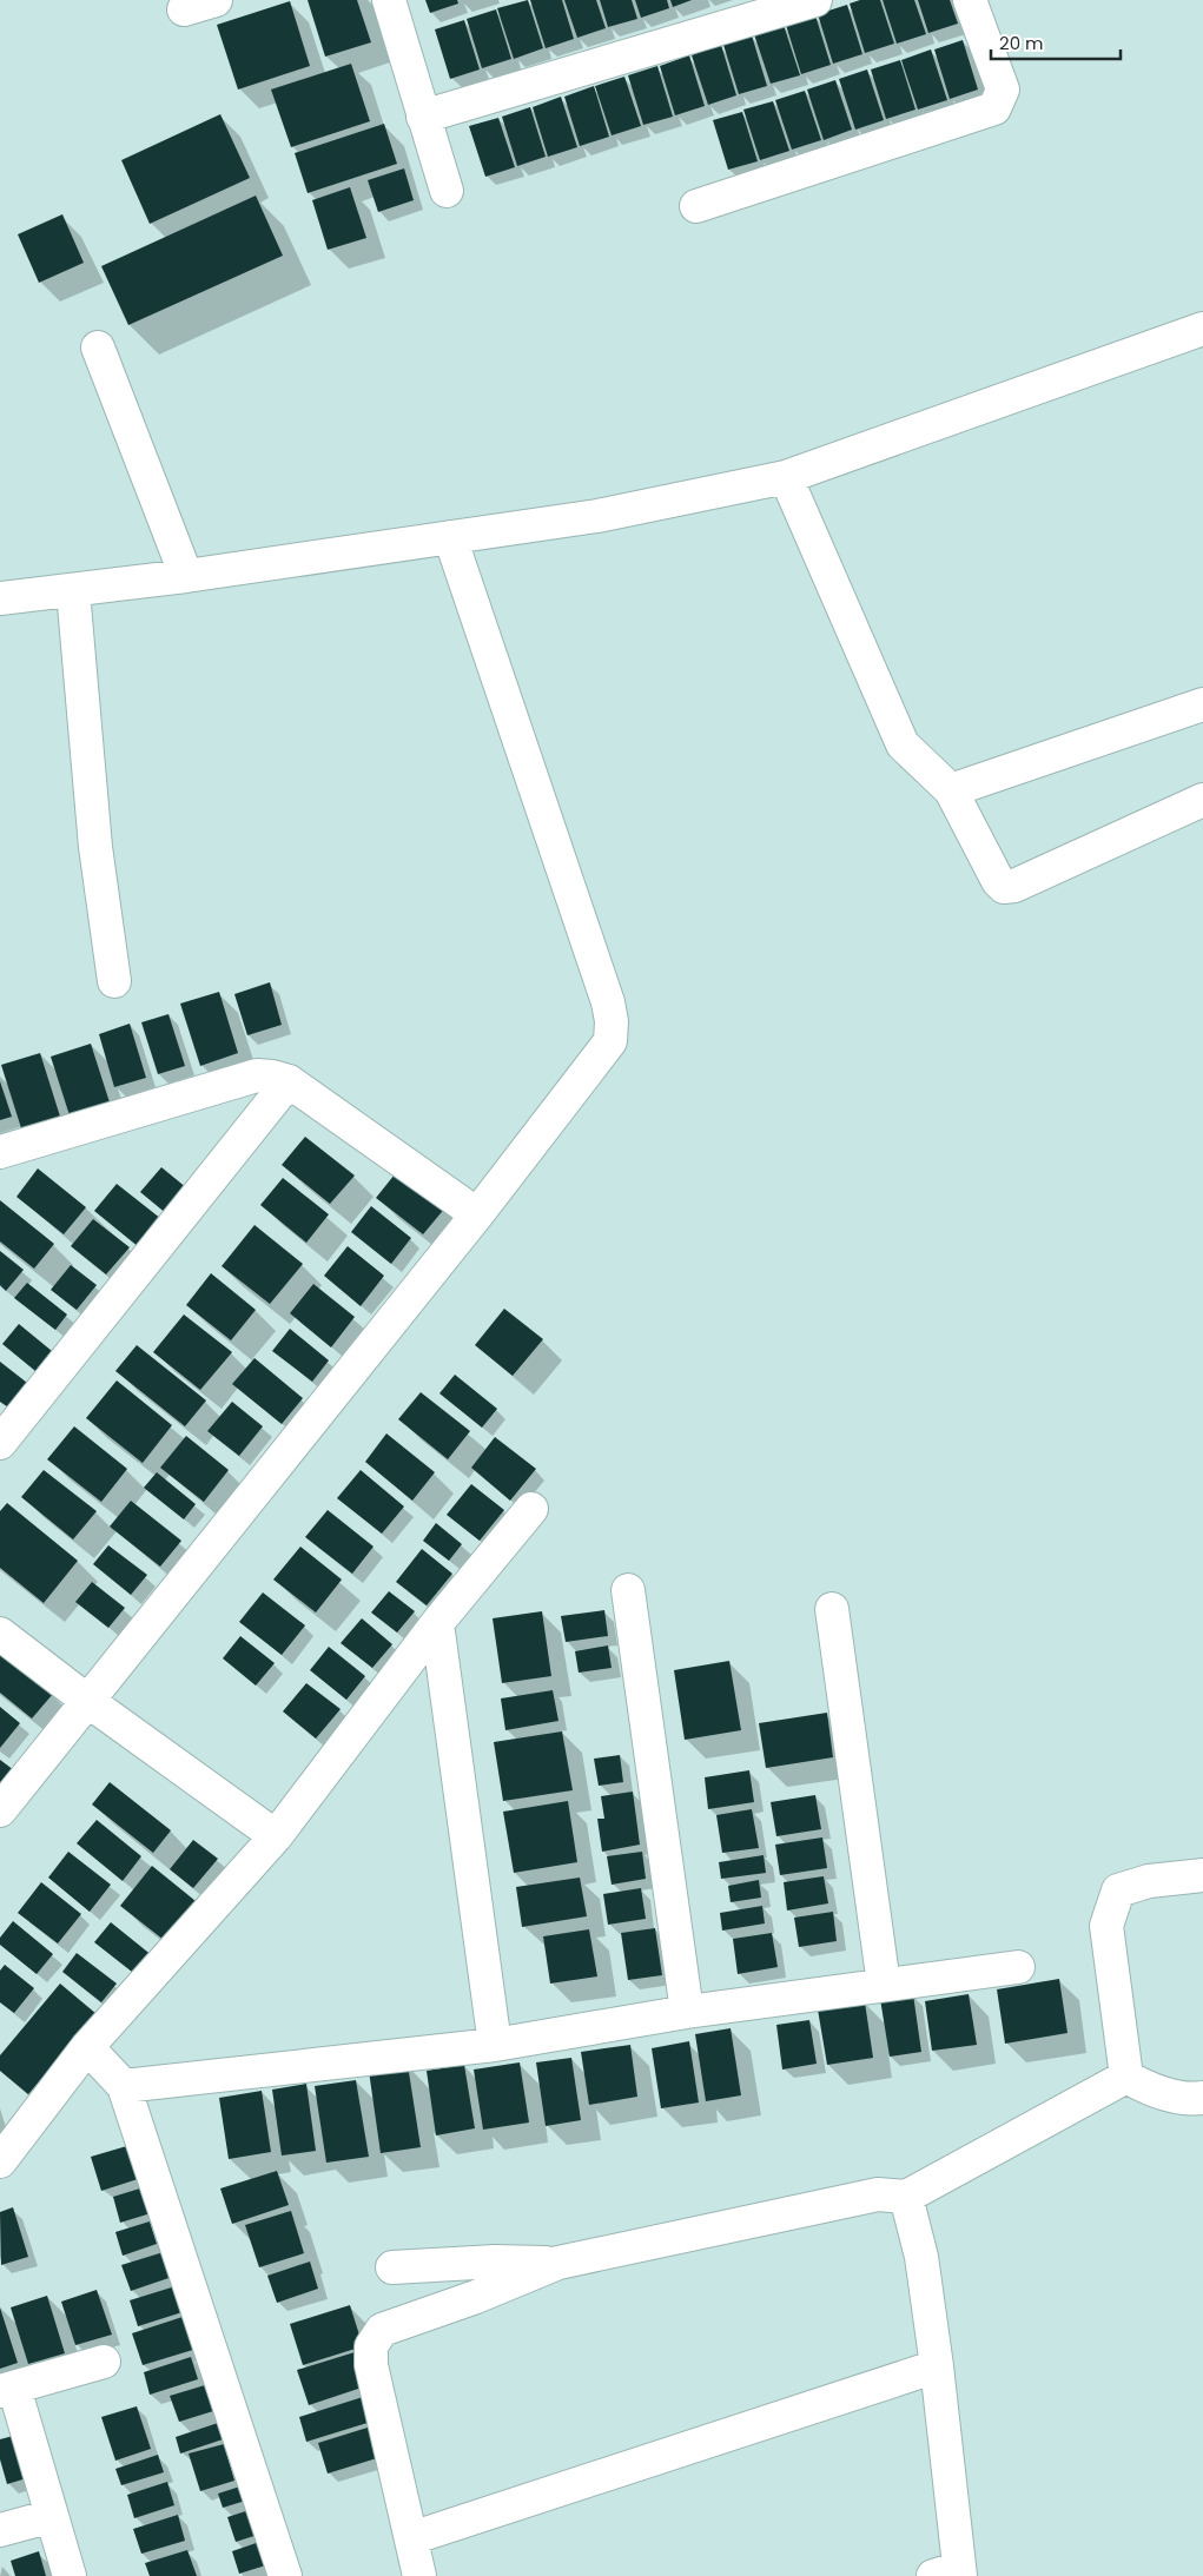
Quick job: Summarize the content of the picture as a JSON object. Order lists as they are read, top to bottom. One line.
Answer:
{"scale_bar":"20 m"}
